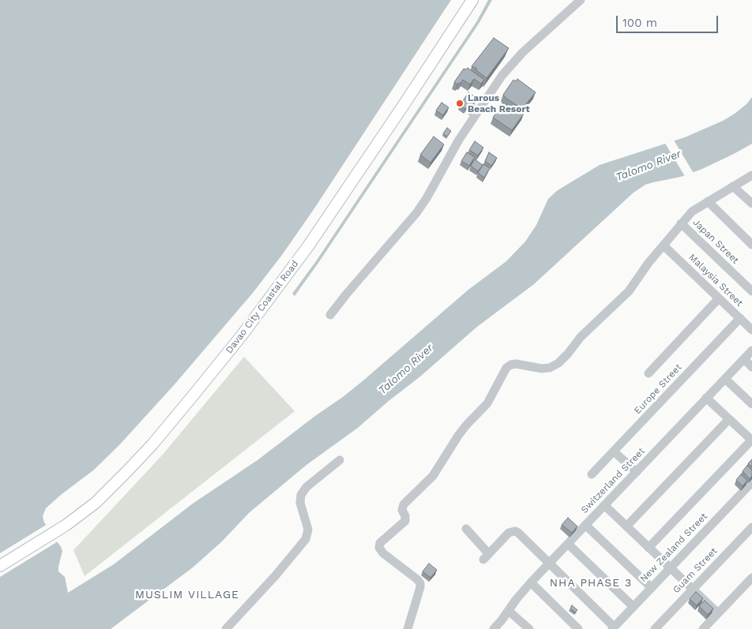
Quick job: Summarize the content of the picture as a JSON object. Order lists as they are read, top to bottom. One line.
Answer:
{"streets":{"main road":["Davao City Coastal Road"],"street":["Japan Street","Malaysia Street","Europe Street","Switzerland Street","New Zealand Street","Guam Street"]},"crossings":[["Malaysia Street","Europe Street"]],"districts":["NHA PHASE 3","MUSLIM VILLAGE"],"water":["Talomo River"],"places":["Larous Beach Resort"],"scale_bar":"100 m"}
